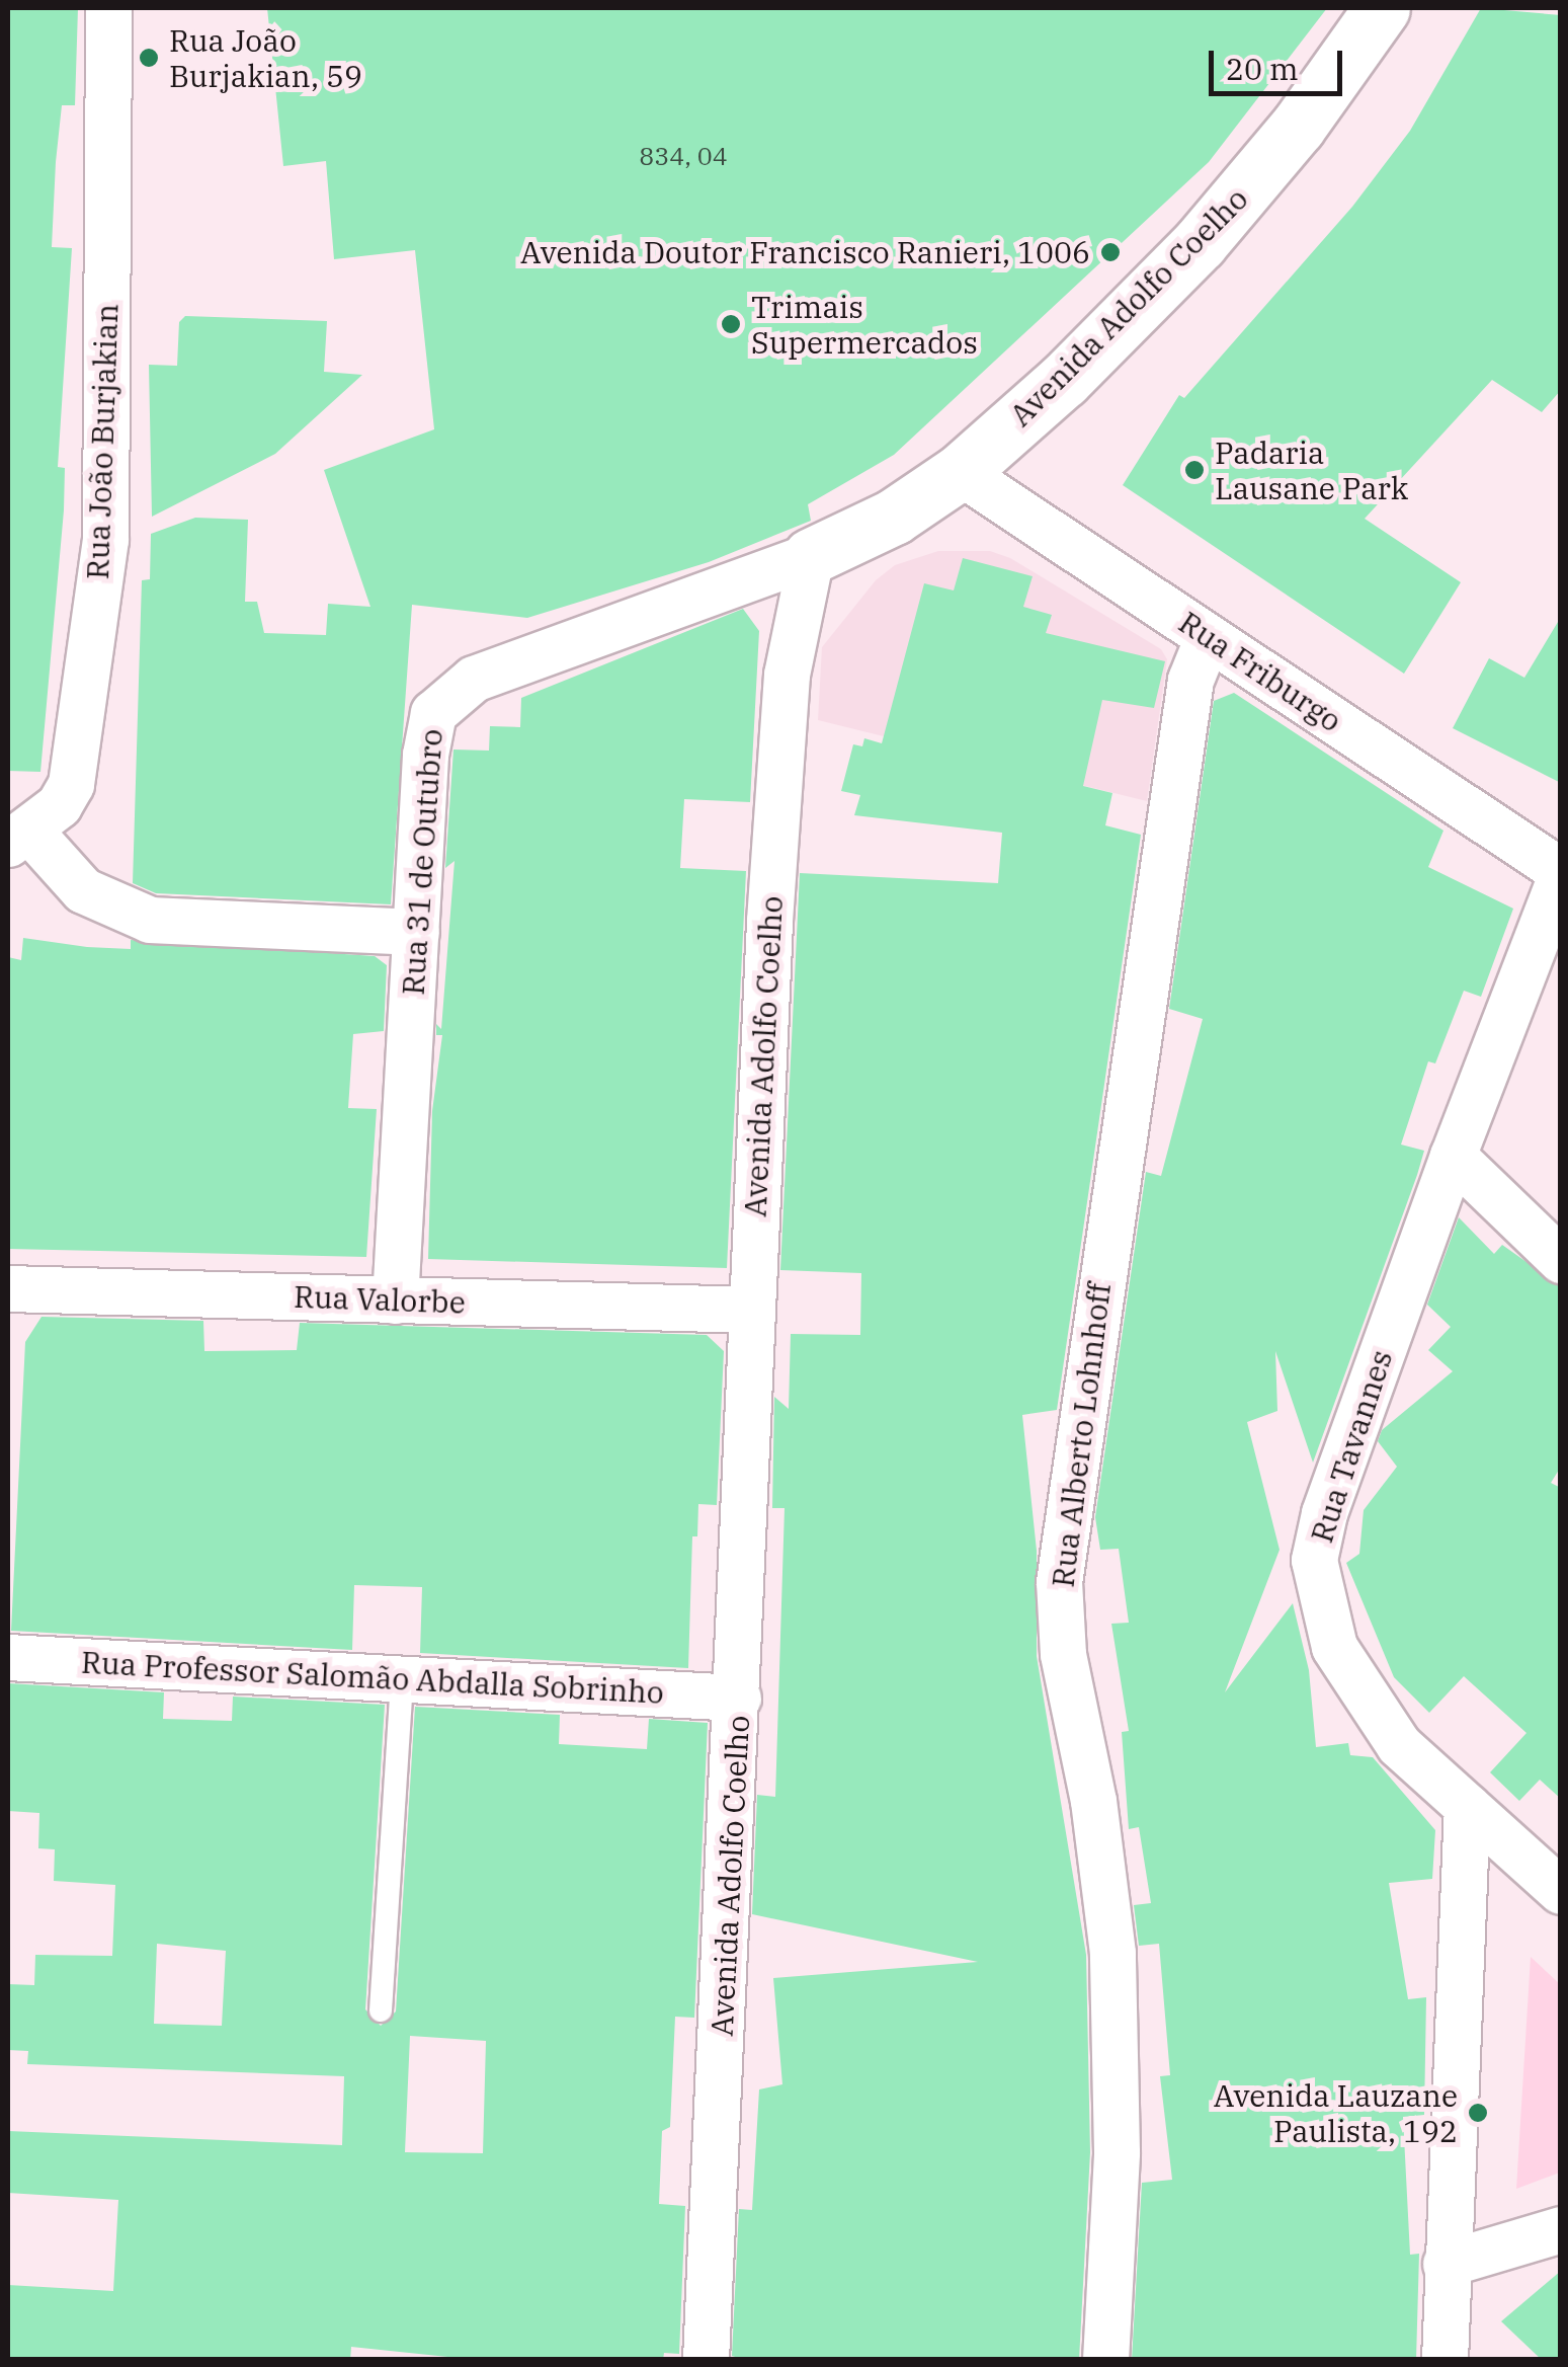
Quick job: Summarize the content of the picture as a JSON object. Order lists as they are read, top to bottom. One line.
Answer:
{"streets":{"street":["Avenida Adolfo Coelho","Rua João Burjakian","Rua Friburgo","Rua 31 de Outubro","Rua Valorbe","Rua Alberto Lohnhoff","Rua Tavannes","Rua Professor Salomão Abdalla Sobrinho"]},"crossings":[["Avenida Adolfo Coelho","Rua Friburgo"],["Avenida Adolfo Coelho","Rua 31 de Outubro"],["Avenida Adolfo Coelho","Rua Valorbe"],["Avenida Adolfo Coelho","Rua Professor Salomão Abdalla Sobrinho"],["Rua Friburgo","Rua Alberto Lohnhoff"],["Rua Friburgo","Rua Tavannes"],["Rua 31 de Outubro","Rua Valorbe"]],"places":["Rua João Burjakian, 59","Avenida Doutor Francisco Ranieri, 1006","Trimais Supermercados","Padaria Lausane Park","Avenida Lauzane Paulista, 192"],"house_numbers":["834, 04"],"scale_bar":"20 m"}
